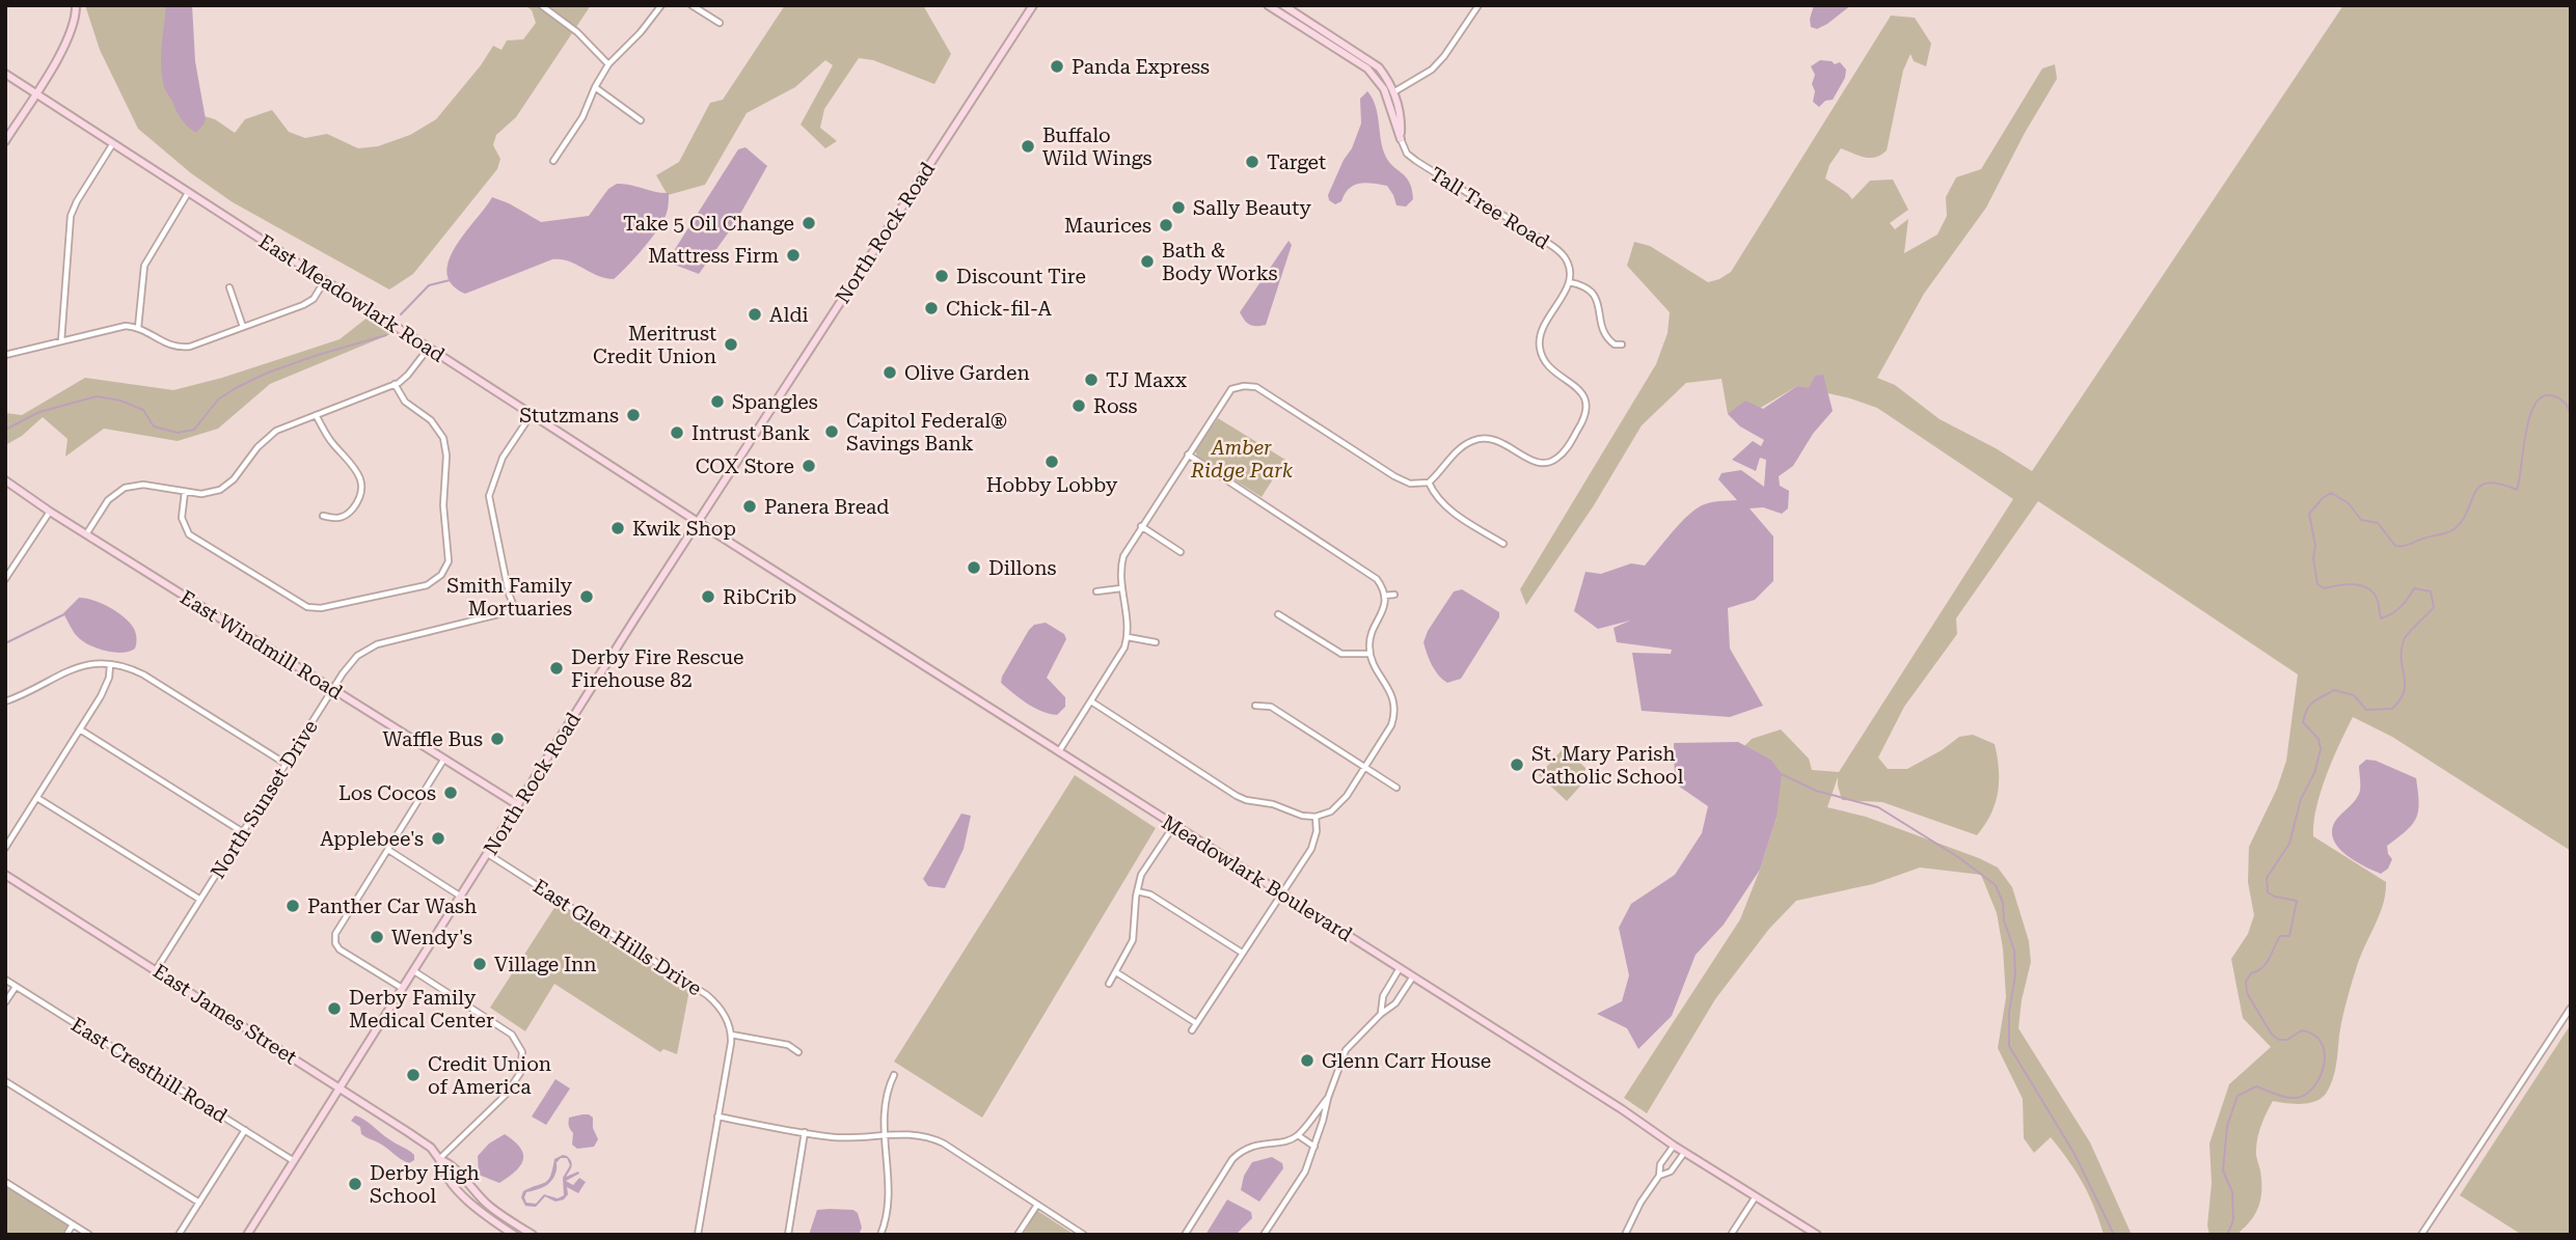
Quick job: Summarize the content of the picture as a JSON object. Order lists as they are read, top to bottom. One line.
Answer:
{"streets":{"street":["Tall Tree Road","North Rock Road","East Meadowlark Road","East Windmill Road","North Sunset Drive","Meadowlark Boulevard","East Glen Hills Drive","East James Street","East Cresthill Road"]},"crossings":[["North Rock Road","East Meadowlark Road"],["North Rock Road","East Windmill Road"],["North Rock Road","Meadowlark Boulevard"],["North Rock Road","East Glen Hills Drive"],["North Rock Road","East James Street"],["North Rock Road","East Cresthill Road"],["East Meadowlark Road","North Sunset Drive"],["East Meadowlark Road","Meadowlark Boulevard"],["East Windmill Road","North Sunset Drive"],["North Sunset Drive","East James Street"]],"parks":["Amber Ridge Park"],"places":["Panda Express","Buffalo Wild Wings","Target","Sally Beauty","Take 5 Oil Change","Maurices","Mattress Firm","Bath & Body Works","Discount Tire","Chick-fil-A","Aldi","Meritrust Credit Union","Olive Garden","TJ Maxx","Spangles","Ross","Stutzmans","Capitol Federal® Savings Bank","Intrust Bank","Hobby Lobby","COX Store","Panera Bread","Kwik Shop","Dillons","Smith Family Mortuaries","RibCrib","Derby Fire Rescue Firehouse 82","Waffle Bus","St. Mary Parish Catholic School","Los Cocos","Applebee's","Panther Car Wash","Wendy's","Village Inn","Derby Family Medical Center","Glenn Carr House","Credit Union of America","Derby High School"]}
